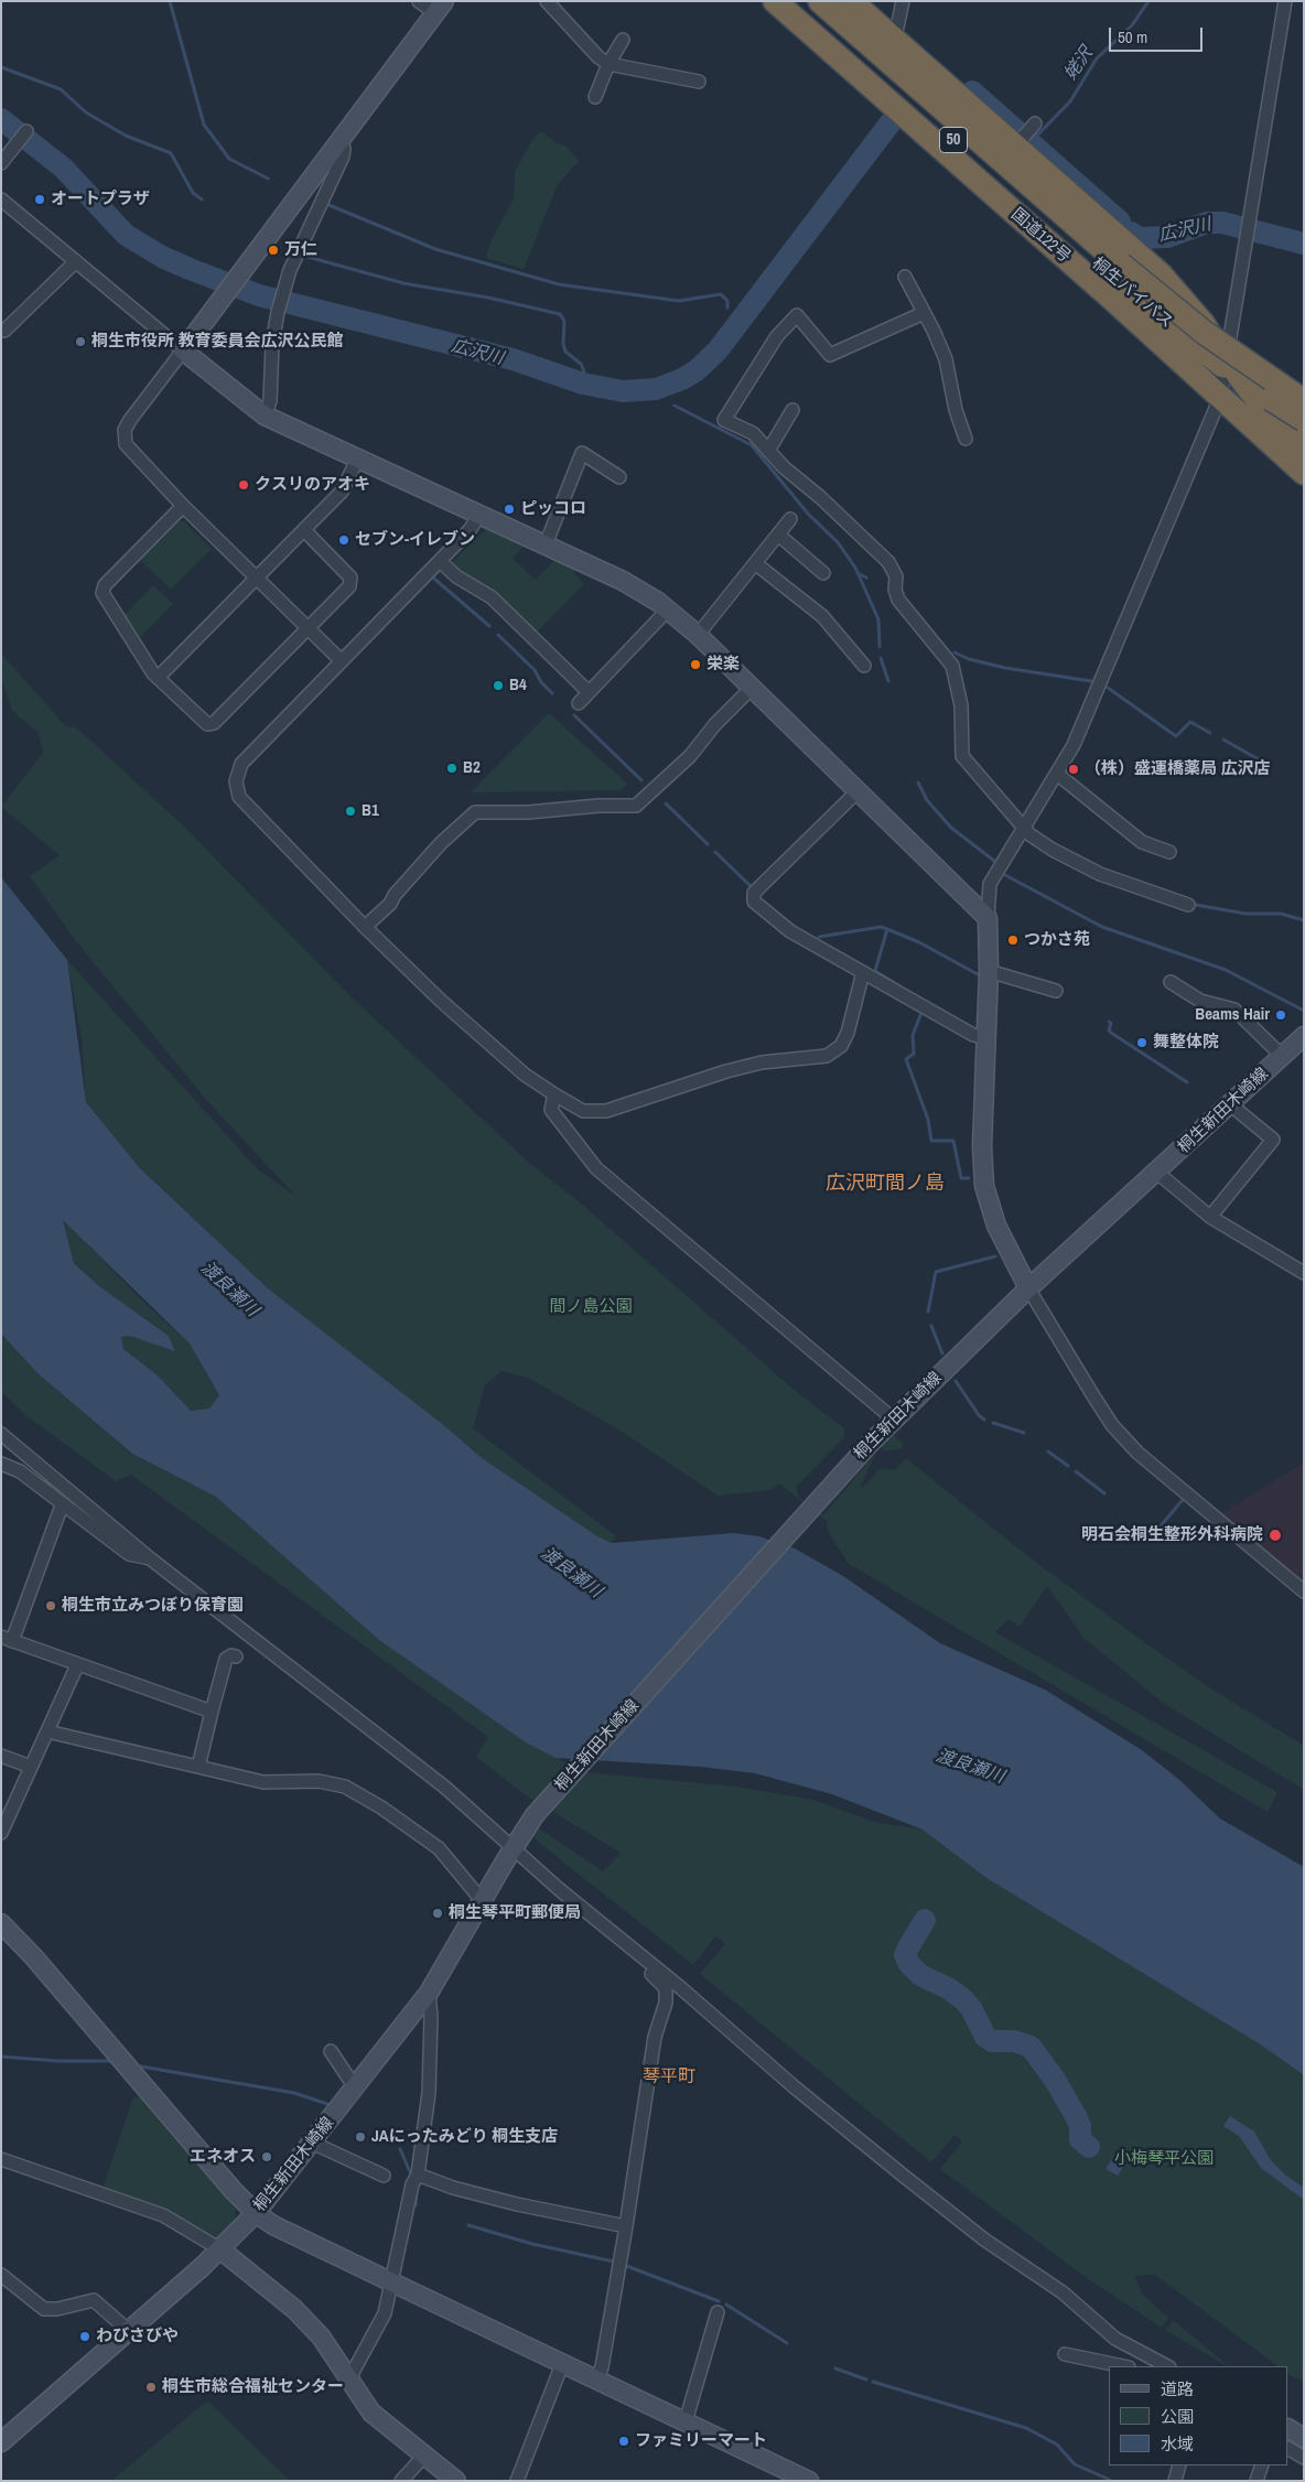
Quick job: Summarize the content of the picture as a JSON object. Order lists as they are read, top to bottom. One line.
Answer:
{"streets":{"highway":["50","国道122号","桐生バイパス"],"street":["桐生新田木崎線"]},"districts":["広沢町間ノ島","琴平町"],"water":["姥沢","広沢川","渡良瀬川"],"parks":["間ノ島公園","小梅琴平公園"],"places":["オートプラザ","万仁","桐生市役所 教育委員会広沢公民館","クスリのアオキ","ピッコロ","セブン-イレブン","栄楽","B4","B2","（株）盛運橋薬局 広沢店","B1","つかさ苑","Beams Hair","舞整体院","明石会桐生整形外科病院","桐生市立みつぼり保育園","桐生琴平町郵便局","JAにったみどり 桐生支店","エネオス","わびさびや","桐生市総合福祉センター","ファミリーマート"],"legend":["道路","公園","水域"],"scale_bar":"50 m"}
